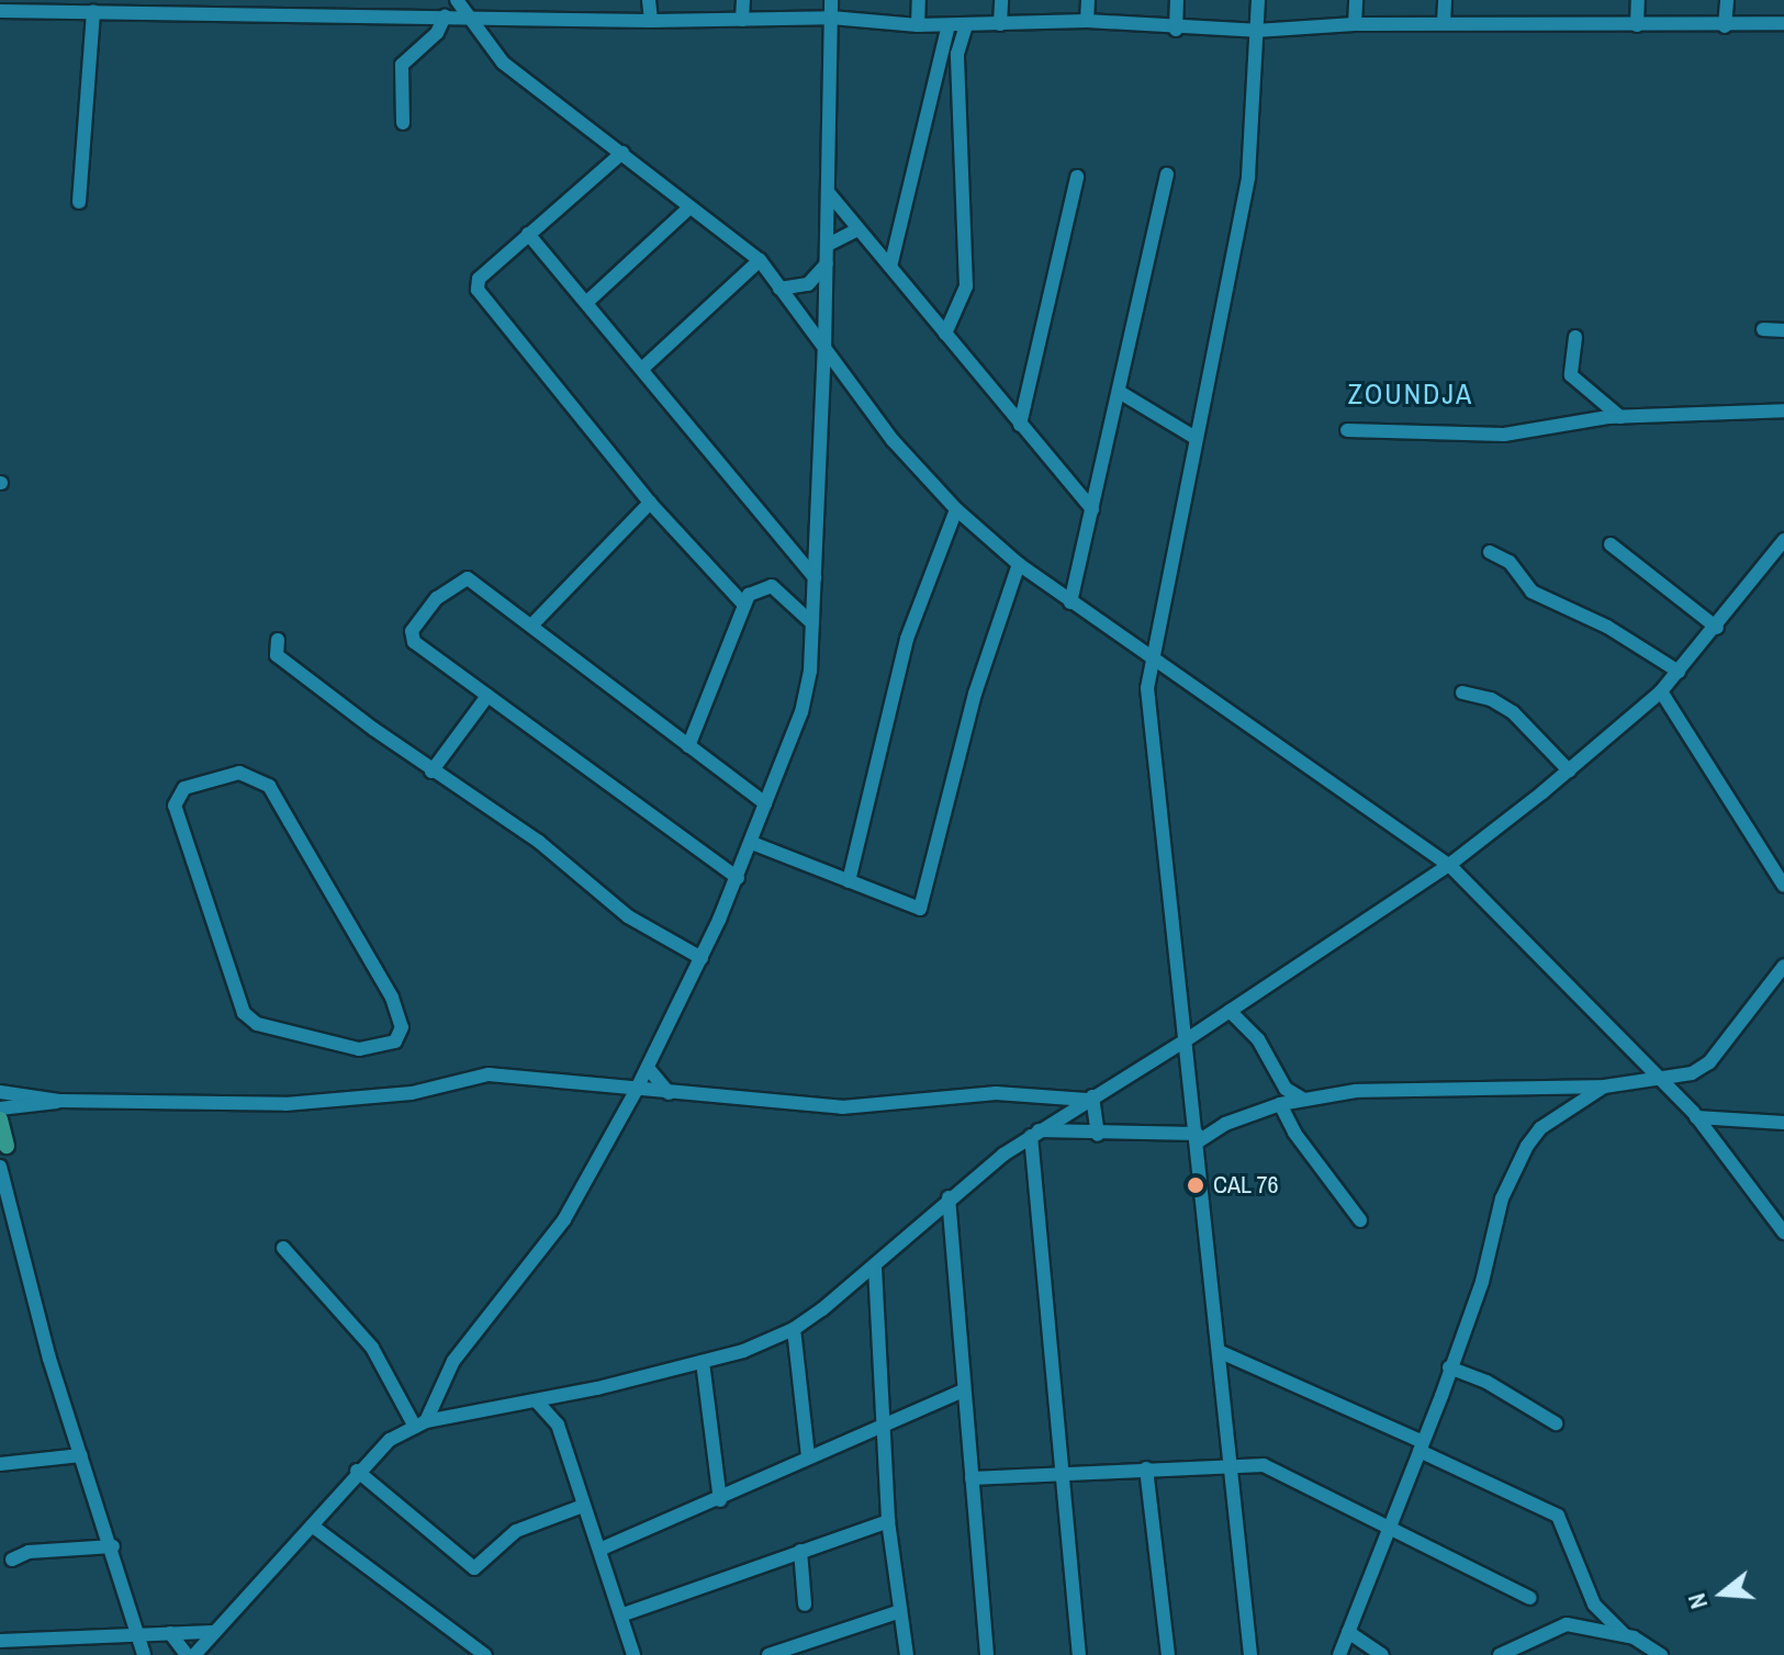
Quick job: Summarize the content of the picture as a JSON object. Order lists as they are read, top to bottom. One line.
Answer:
{"districts":["ZOUNDJA"],"places":["CAL 76"],"north":"left"}
